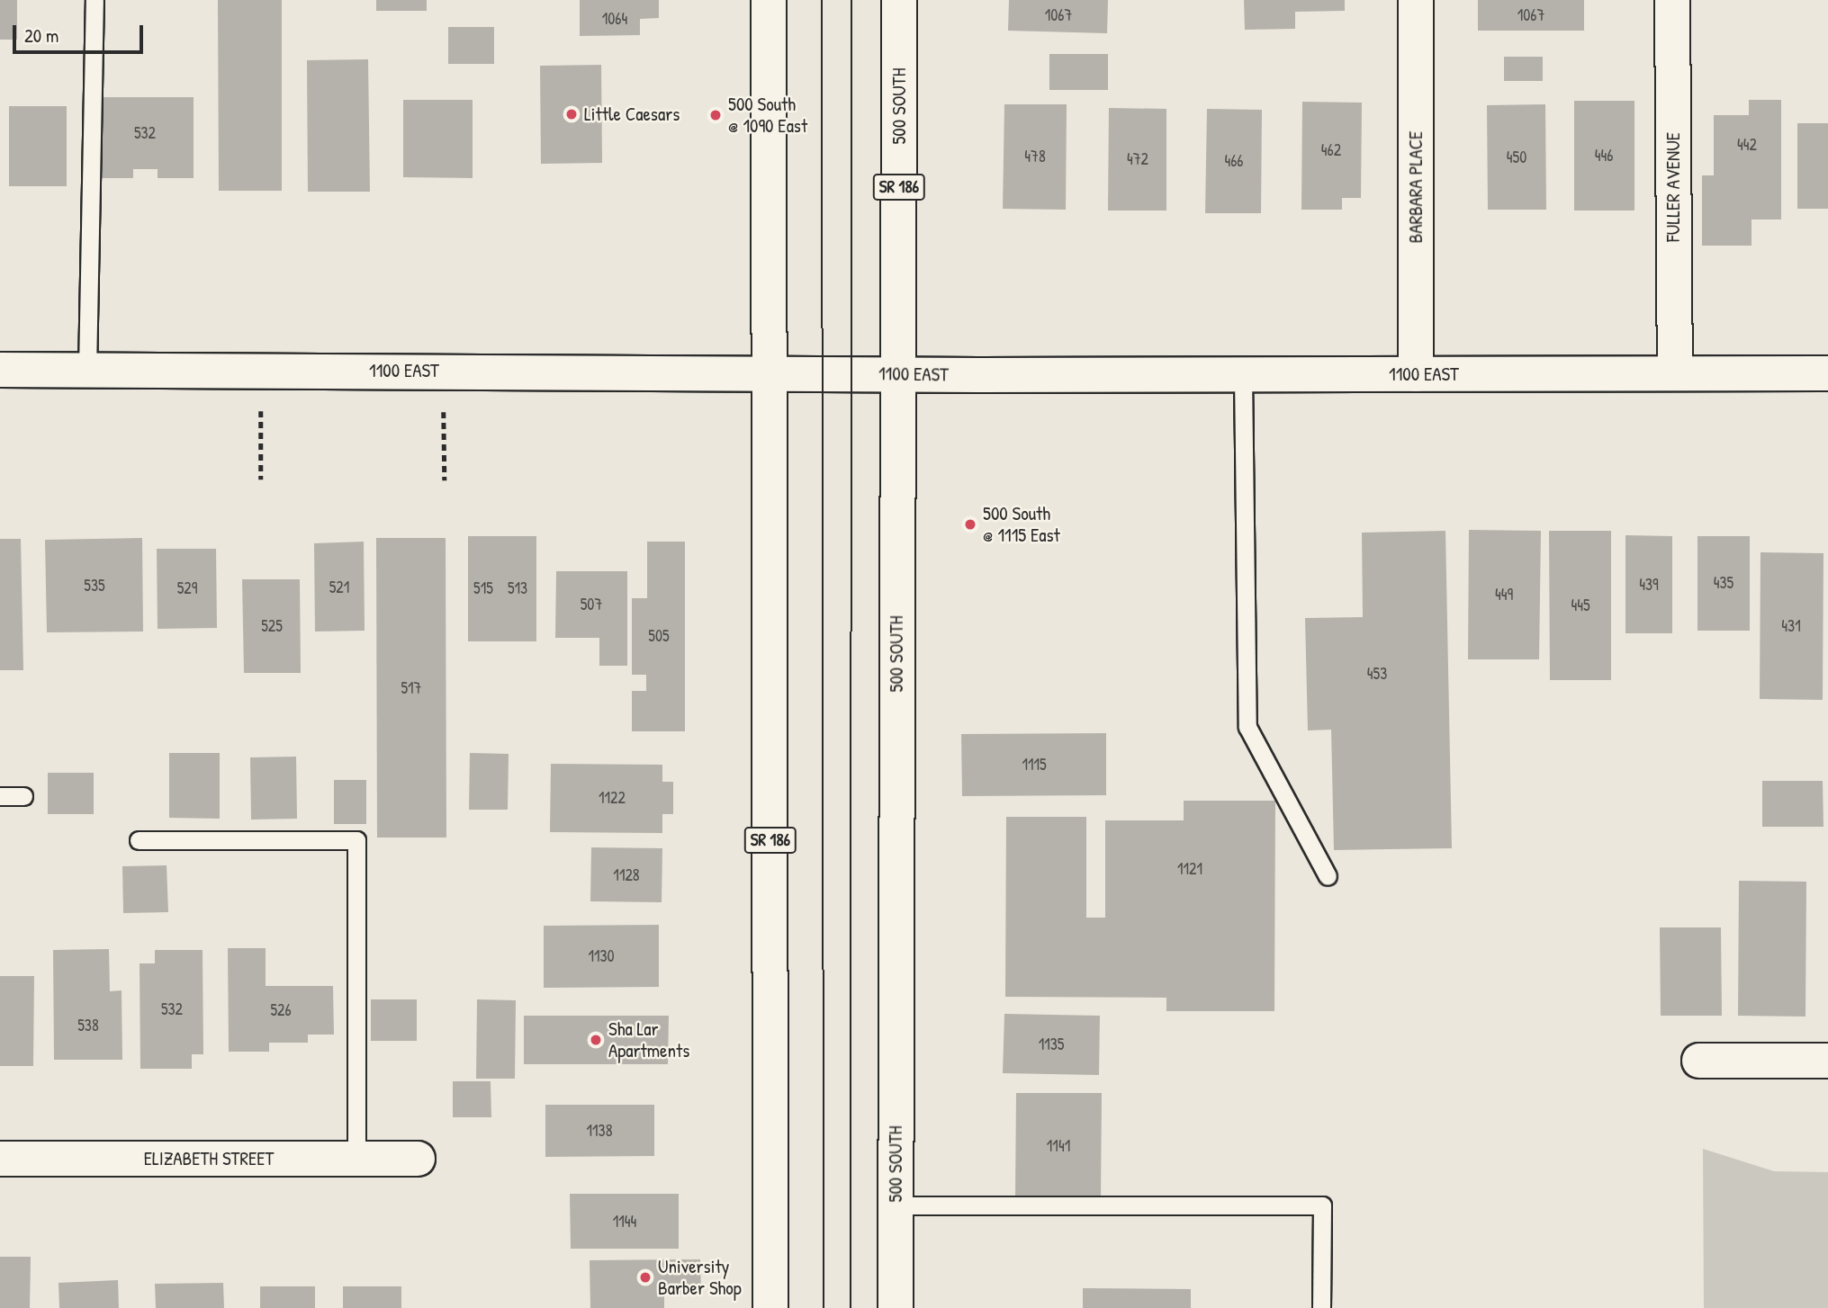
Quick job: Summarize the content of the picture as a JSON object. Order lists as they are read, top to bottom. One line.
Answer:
{"streets":{"street":["500 SOUTH","SR 186","BARBARA PLACE","FULLER AVENUE","1100 EAST","ELIZABETH STREET"]},"crossings":[["500 SOUTH","1100 EAST"],["SR 186","1100 EAST"],["BARBARA PLACE","1100 EAST"],["FULLER AVENUE","1100 EAST"]],"places":["Little Caesars","500 South @ 1090 East","500 South @ 1115 East","Sha Lar Apartments","University Barber Shop"],"house_numbers":["1067","1067","1064","532","442","462","446","478","450","472","466","435","439","535","521","529","515","513","449","507","445","525","431","505","453","517","1115","1122","1121","1128","1130","532","526","538","1135","1138","1141","1144"],"scale_bar":"20 m"}
